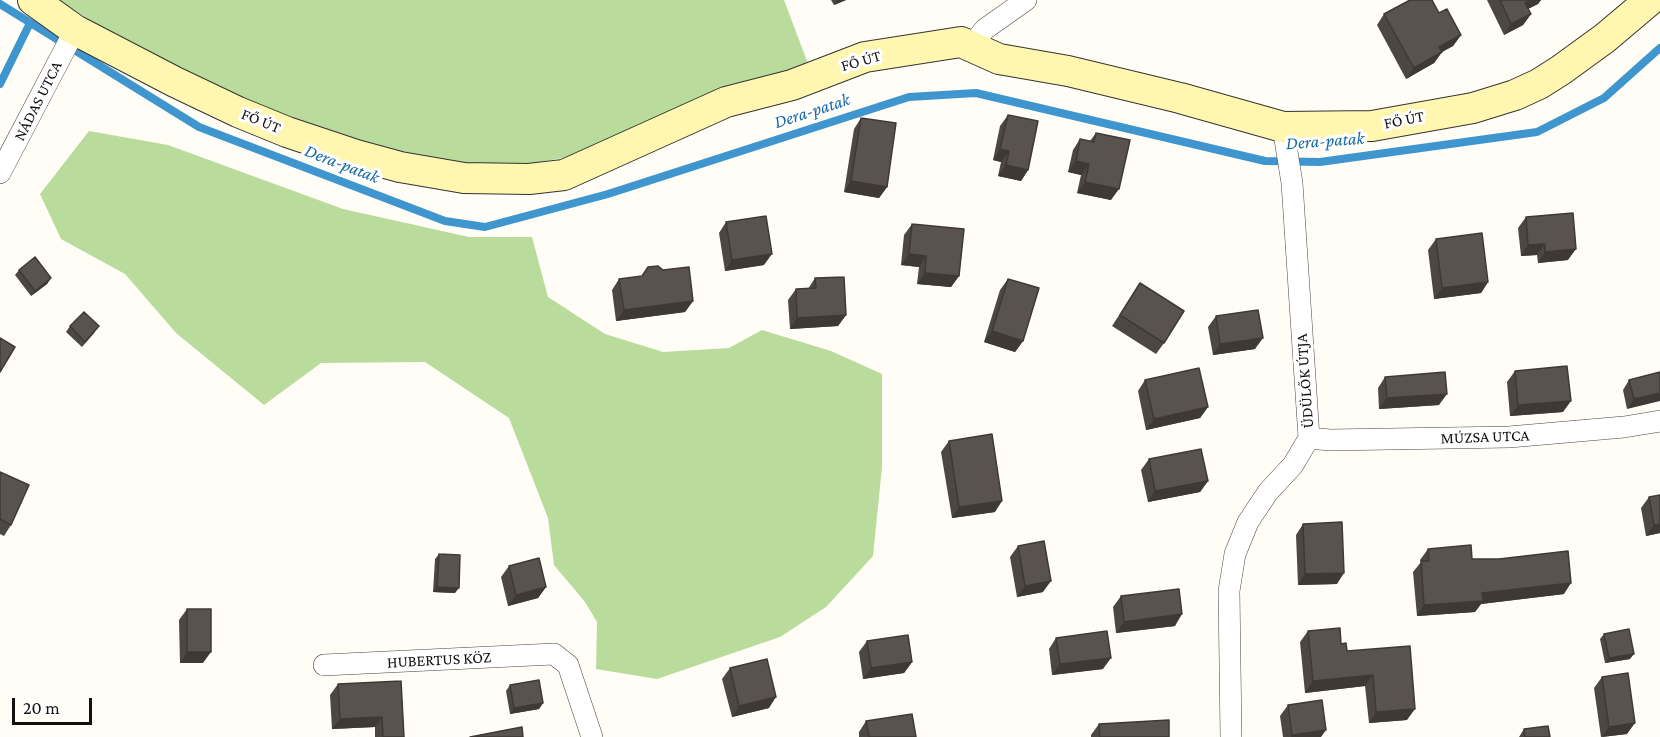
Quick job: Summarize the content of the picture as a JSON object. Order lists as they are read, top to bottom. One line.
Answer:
{"streets":{"main road":["FŐ ÚT"],"street":["NÁDAS UTCA","ÜDÜLŐK ÚTJA","MÚZSA UTCA","HUBERTUS KÖZ"]},"crossings":[["FŐ ÚT","NÁDAS UTCA"],["FŐ ÚT","ÜDÜLŐK ÚTJA"],["ÜDÜLŐK ÚTJA","MÚZSA UTCA"]],"water":["Dera-patak"],"scale_bar":"20 m"}
